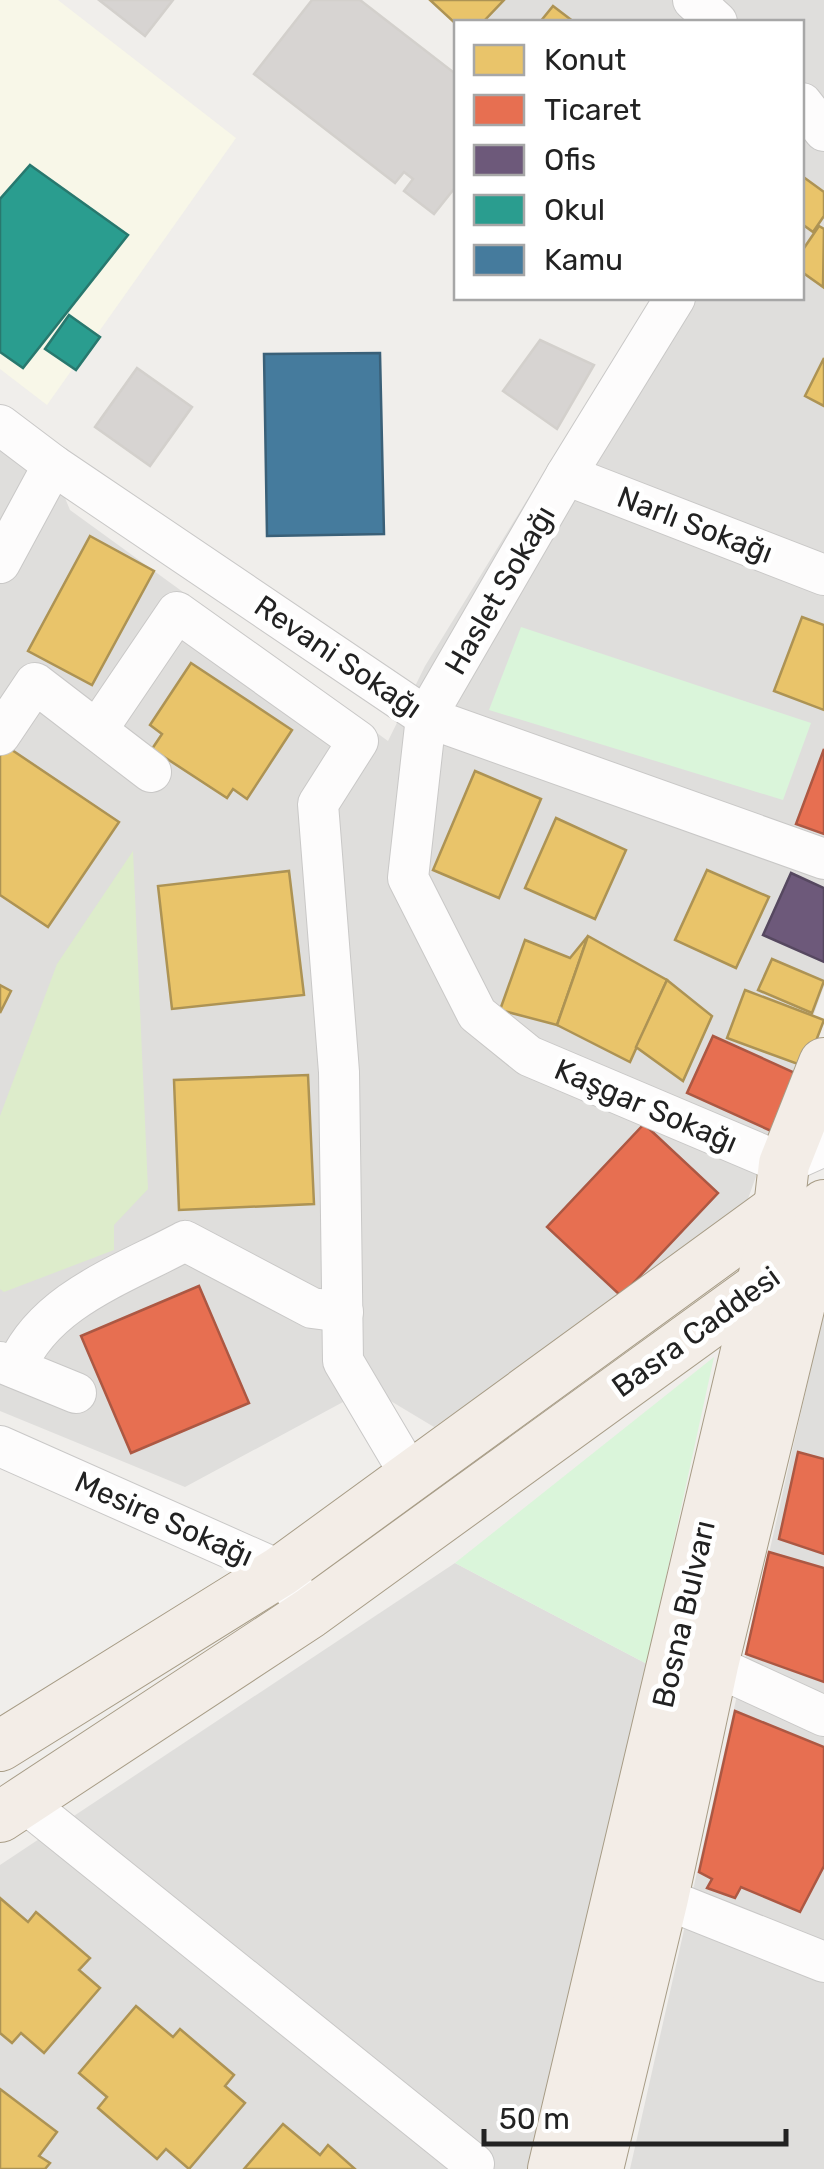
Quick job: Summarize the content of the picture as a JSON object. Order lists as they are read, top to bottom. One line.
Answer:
{"streets":{"main road":["Basra Caddesi","Bosna Bulvarı"],"street":["Narlı Sokağı","Haslet Sokağı","Revani Sokağı","Kaşgar Sokağı","Mesire Sokağı"]},"crossings":[["Narlı Sokağı","Haslet Sokağı"],["Haslet Sokağı","Revani Sokağı"],["Haslet Sokağı","Kaşgar Sokağı"],["Kaşgar Sokağı","Basra Caddesi"],["Kaşgar Sokağı","Bosna Bulvarı"],["Basra Caddesi","Mesire Sokağı"],["Basra Caddesi","Bosna Bulvarı"]],"legend":["Konut","Ticaret","Ofis","Okul","Kamu"],"scale_bar":"50 m"}
